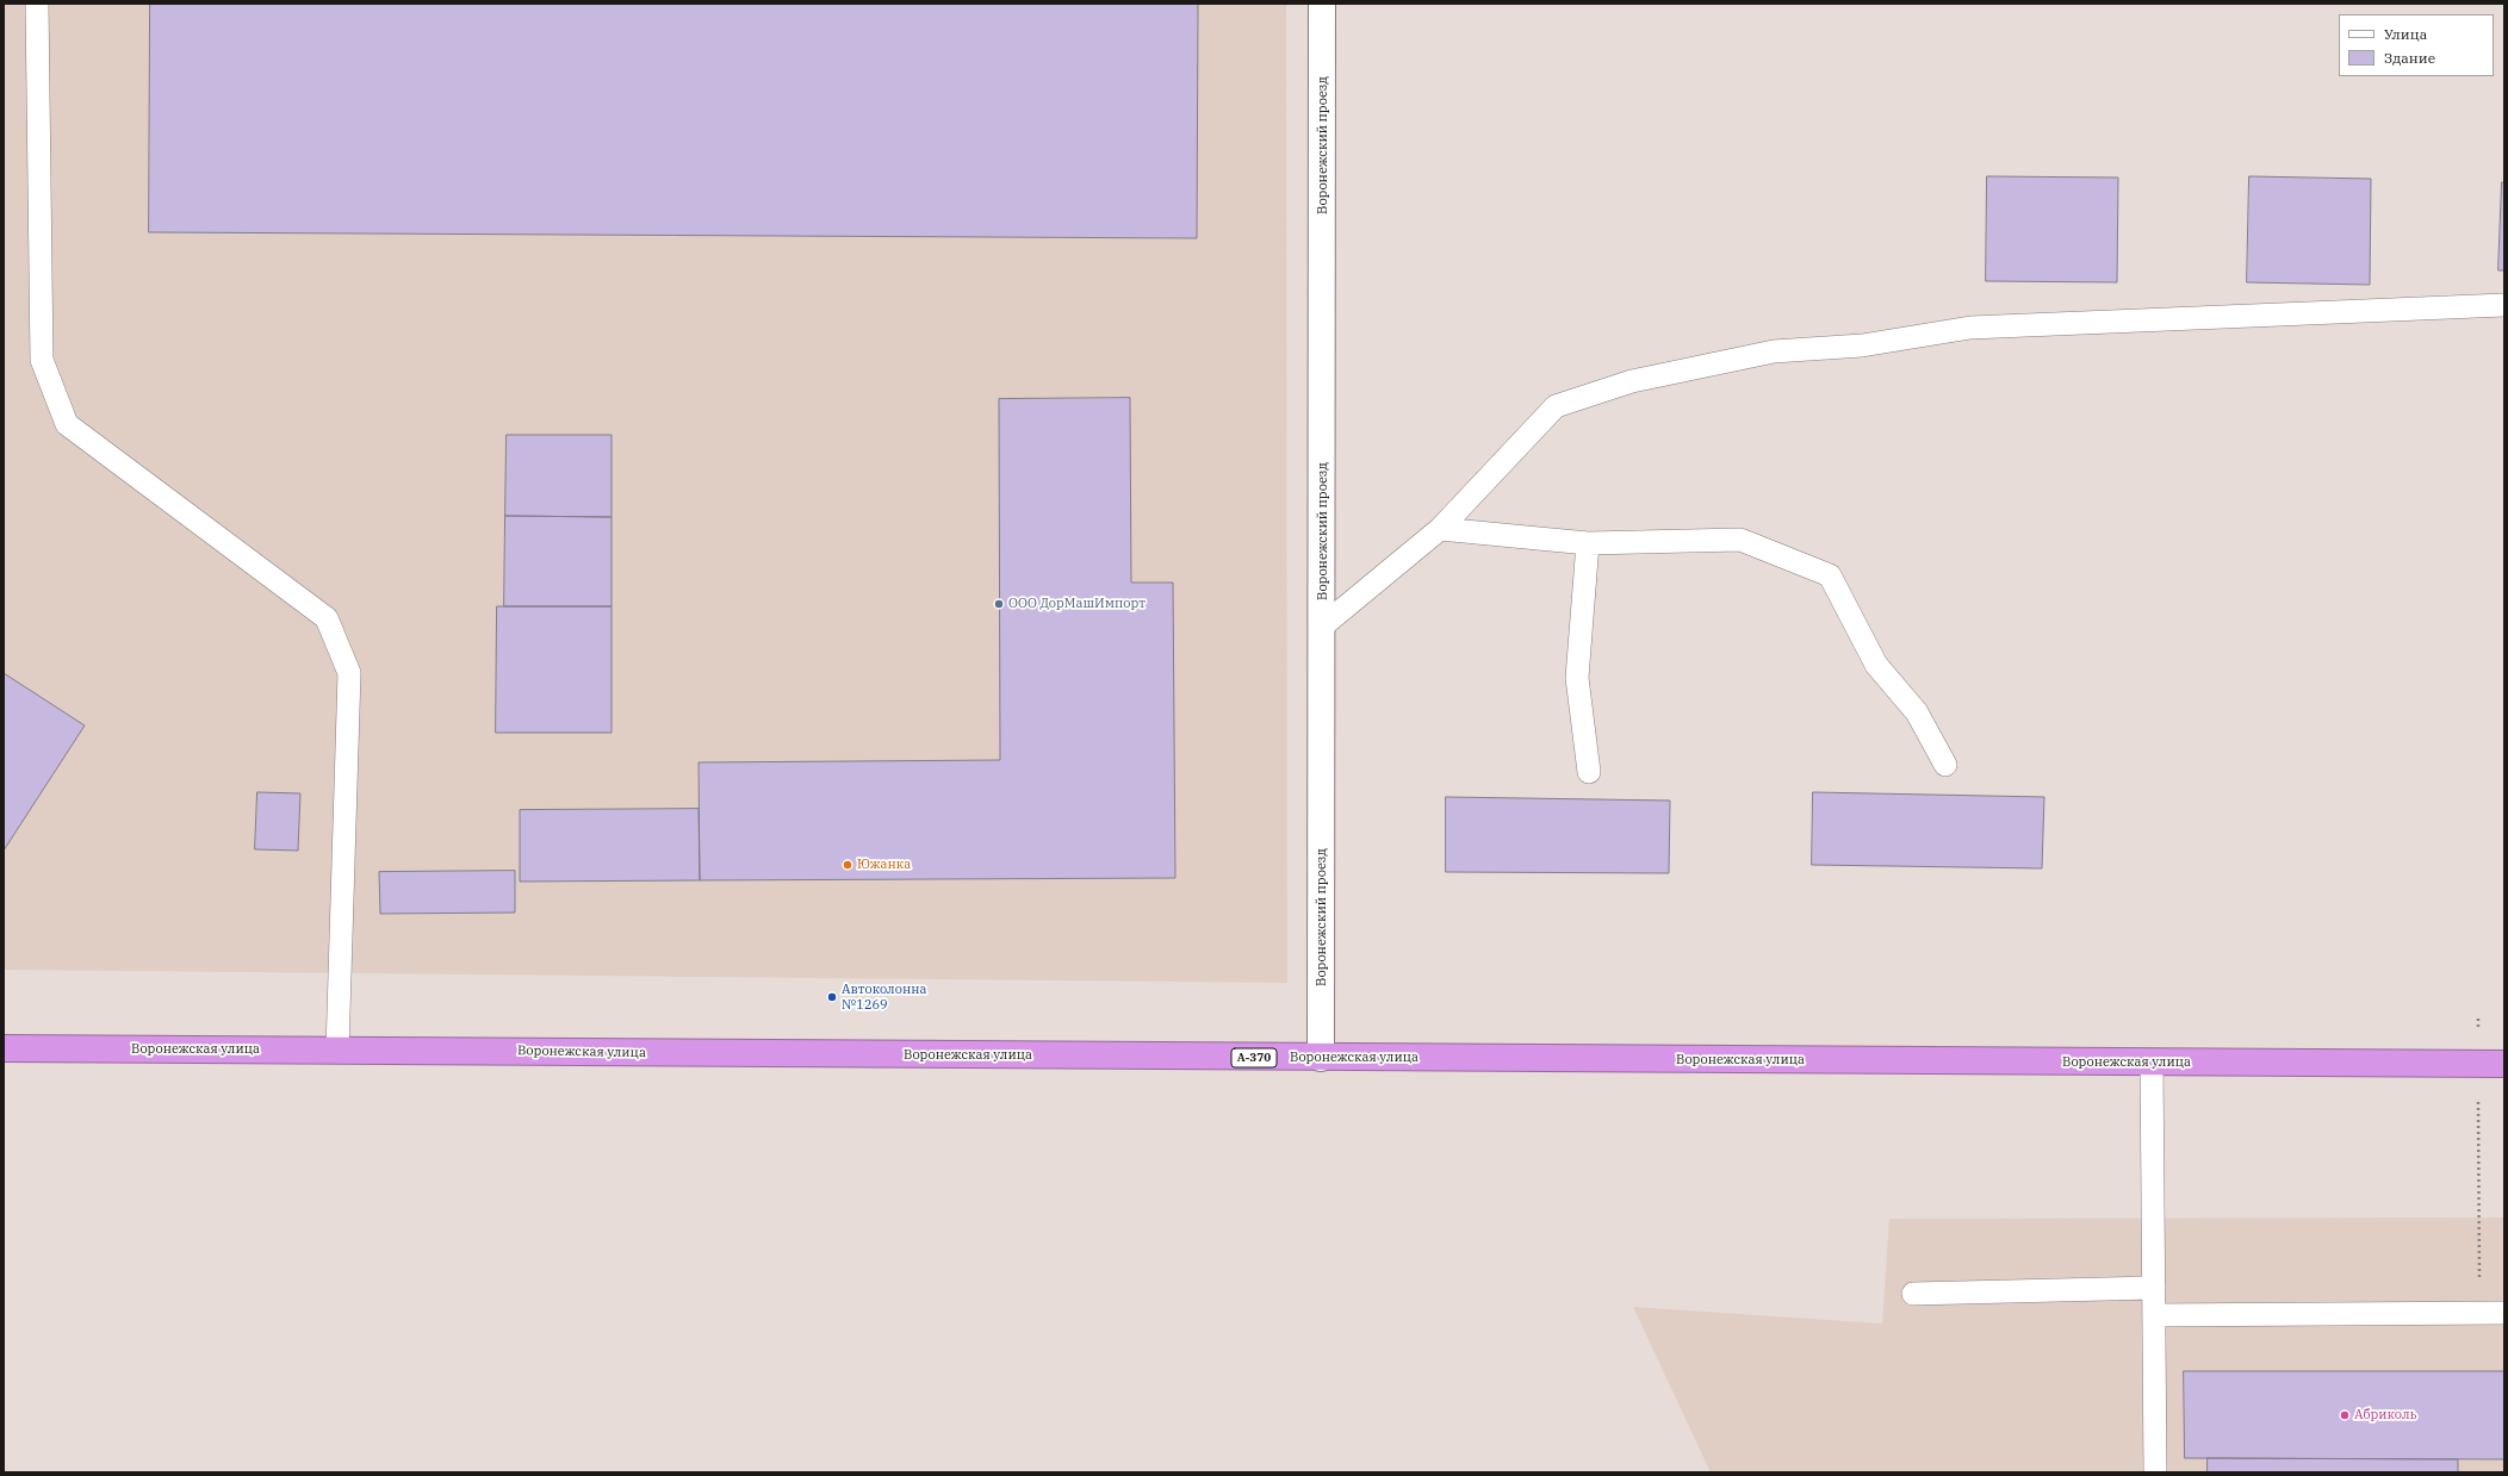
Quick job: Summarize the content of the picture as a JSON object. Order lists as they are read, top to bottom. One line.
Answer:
{"streets":{"highway":["Воронежская улица","А-370"],"street":["Воронежский проезд"]},"crossings":[["Воронежский проезд","Воронежская улица"]],"places":["ООО ДорМашИмпорт","Южанка","Автоколонна №1269","Абриколь"],"legend":["Улица","Здание"]}
